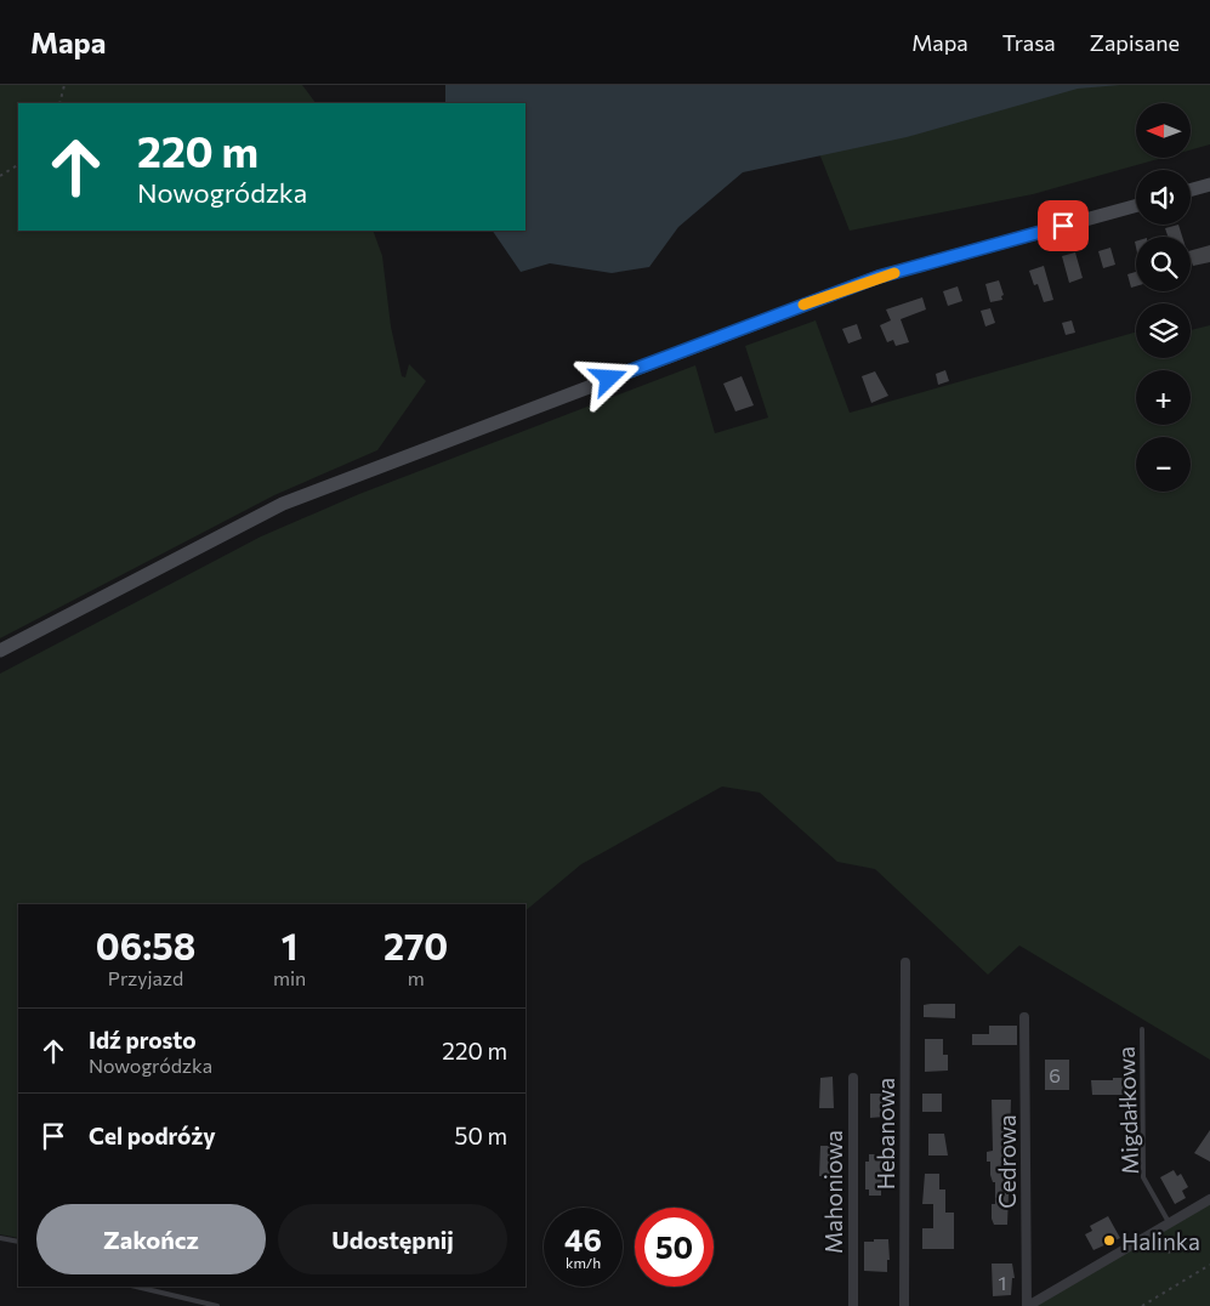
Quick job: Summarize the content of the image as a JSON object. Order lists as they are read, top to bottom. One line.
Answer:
{"streets":{"street":["Hebanowa","Cedrowa","Mahoniowa"],"lane":["Migdałkowa"]},"places":["Halinka"],"house_numbers":["6","1"],"north":"left","page":{"header":"Mapa","nav":["Mapa","Trasa","Zapisane"],"map_buttons":["+","−"],"turn":["220 m","Nowogródzka"],"eta":["06:58","Przyjazd","1","min","270","m"],"list":[{"name":"Idź prosto","note":"Nowogródzka","value":"220 m"},{"name":"Cel podróży","value":"50 m"}],"buttons":["Zakończ","Udostępnij"],"speed":"46 km/h","limit":"50"}}
